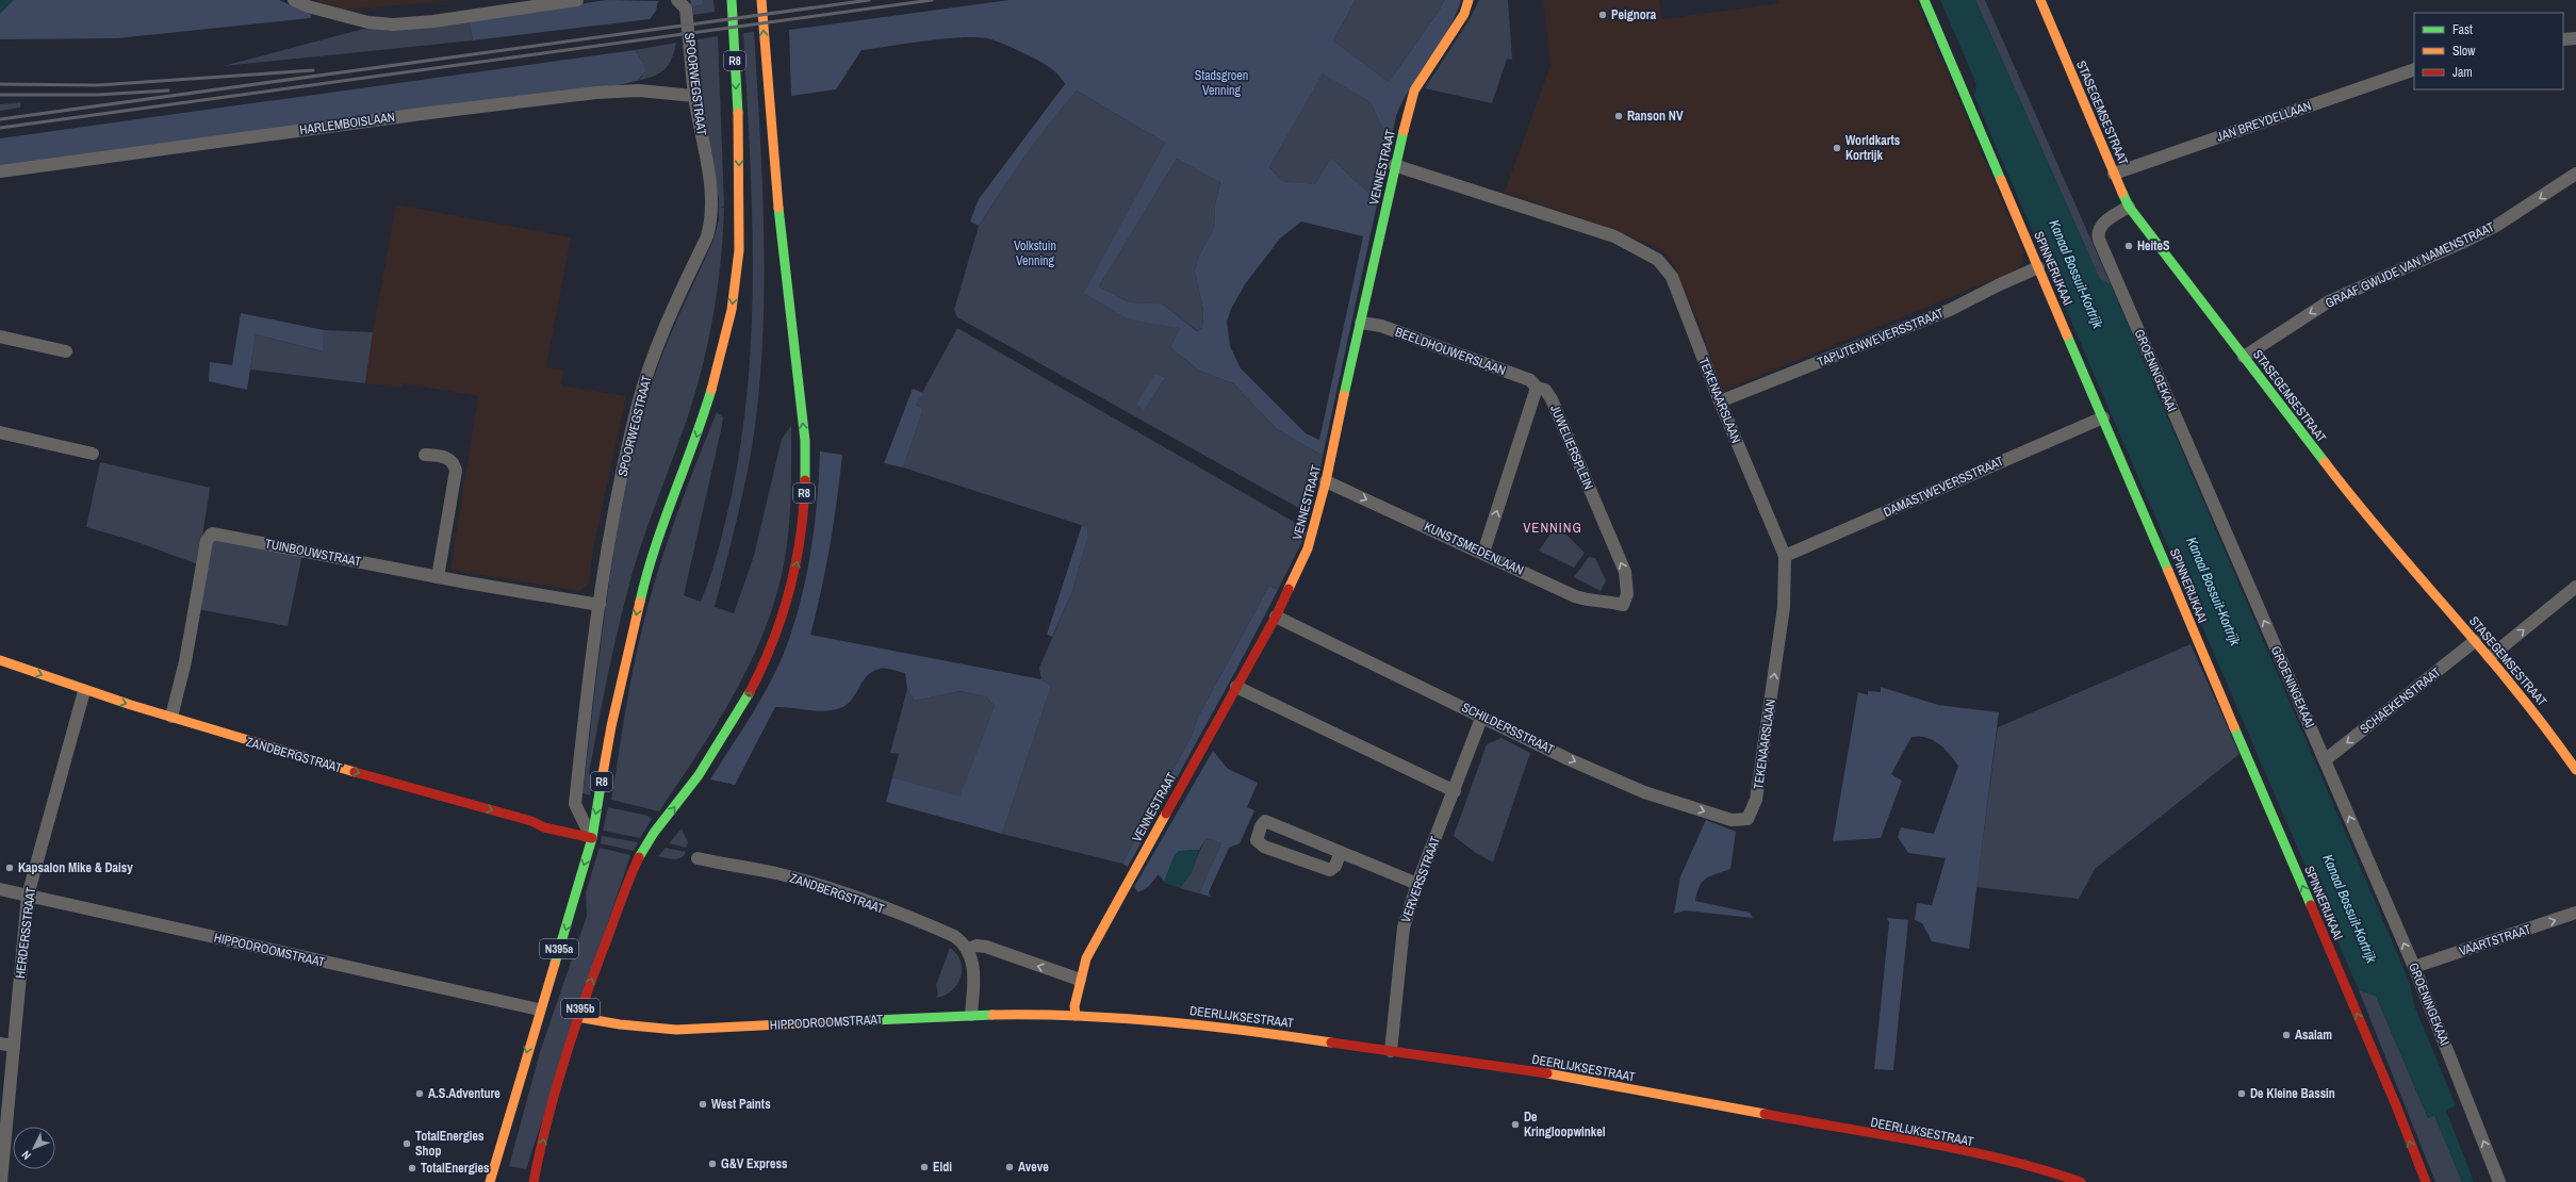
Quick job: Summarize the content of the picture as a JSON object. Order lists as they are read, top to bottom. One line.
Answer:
{"streets":{"main road":["R8","STASEGEMSESTRAAT","VENNESTRAAT","SPINNERIJKAAI","ZANDBERGSTRAAT","N395a","HIPPODROOMSTRAAT","N395b","DEERLIJKSESTRAAT"],"street":["SPOORWEGSTRAAT","JAN BREYDELLAAN","HARLEMBOISLAAN","GRAAF GWIJDE VAN NAMENSTRAAT","TAPIJTENWEVERSSTRAAT","BEELDHOUWERSLAAN","GROENINGEKAAI","TEKENAARSLAAN","JUWELIERSPLEIN","DAMASTWEVERSSTRAAT","KUNSTSMEDENLAAN","TUINBOUWSTRAAT","SCHAEKENSTRAAT","SCHILDERSSTRAAT","VERVERSSTRAAT","HERDERSSTRAAT","VAARTSTRAAT"]},"crossings":[["R8","SPOORWEGSTRAAT"],["R8","ZANDBERGSTRAAT"],["R8","N395a"],["R8","N395b"],["SPOORWEGSTRAAT","HARLEMBOISLAAN"],["SPOORWEGSTRAAT","TUINBOUWSTRAAT"],["SPOORWEGSTRAAT","ZANDBERGSTRAAT"],["SPOORWEGSTRAAT","N395a"],["STASEGEMSESTRAAT","JAN BREYDELLAAN"],["STASEGEMSESTRAAT","GRAAF GWIJDE VAN NAMENSTRAAT"],["STASEGEMSESTRAAT","GROENINGEKAAI"],["STASEGEMSESTRAAT","SCHAEKENSTRAAT"],["VENNESTRAAT","BEELDHOUWERSLAAN"],["VENNESTRAAT","TEKENAARSLAAN"],["VENNESTRAAT","KUNSTSMEDENLAAN"],["VENNESTRAAT","SCHILDERSSTRAAT"],["SPINNERIJKAAI","TAPIJTENWEVERSSTRAAT"],["SPINNERIJKAAI","DAMASTWEVERSSTRAAT"],["TAPIJTENWEVERSSTRAAT","TEKENAARSLAAN"],["BEELDHOUWERSLAAN","JUWELIERSPLEIN"],["GROENINGEKAAI","SCHAEKENSTRAAT"],["GROENINGEKAAI","VAARTSTRAAT"],["TEKENAARSLAAN","DAMASTWEVERSSTRAAT"],["TEKENAARSLAAN","SCHILDERSSTRAAT"],["JUWELIERSPLEIN","KUNSTSMEDENLAAN"],["TUINBOUWSTRAAT","ZANDBERGSTRAAT"],["SCHILDERSSTRAAT","VERVERSSTRAAT"],["ZANDBERGSTRAAT","HERDERSSTRAAT"],["ZANDBERGSTRAAT","N395a"],["VERVERSSTRAAT","DEERLIJKSESTRAAT"],["HERDERSSTRAAT","HIPPODROOMSTRAAT"],["N395a","HIPPODROOMSTRAAT"],["HIPPODROOMSTRAAT","N395b"],["HIPPODROOMSTRAAT","DEERLIJKSESTRAAT"]],"one_way":["GRAAF GWIJDE VAN NAMENSTRAAT","SPINNERIJKAAI","GROENINGEKAAI","JUWELIERSPLEIN","KUNSTSMEDENLAAN","SCHAEKENSTRAAT","SCHILDERSSTRAAT","ZANDBERGSTRAAT","VAARTSTRAAT"],"districts":["VENNING"],"water":["Kanaal Bossuit-Kortrijk"],"parks":["Stadsgroen Venning","Volkstuin Venning"],"places":["Peignora","Ranson NV","Worldkarts Kortrijk","HeiteS","Kapsalon Mike & Daisy","Asalam","A.S.Adventure","De Kleine Bassin","West Paints","De Kringloopwinkel","TotalEnergies Shop","G&V Express","Eldi","Aveve","TotalEnergies"],"legend":["Fast","Slow","Jam"],"north":"bottom left"}
